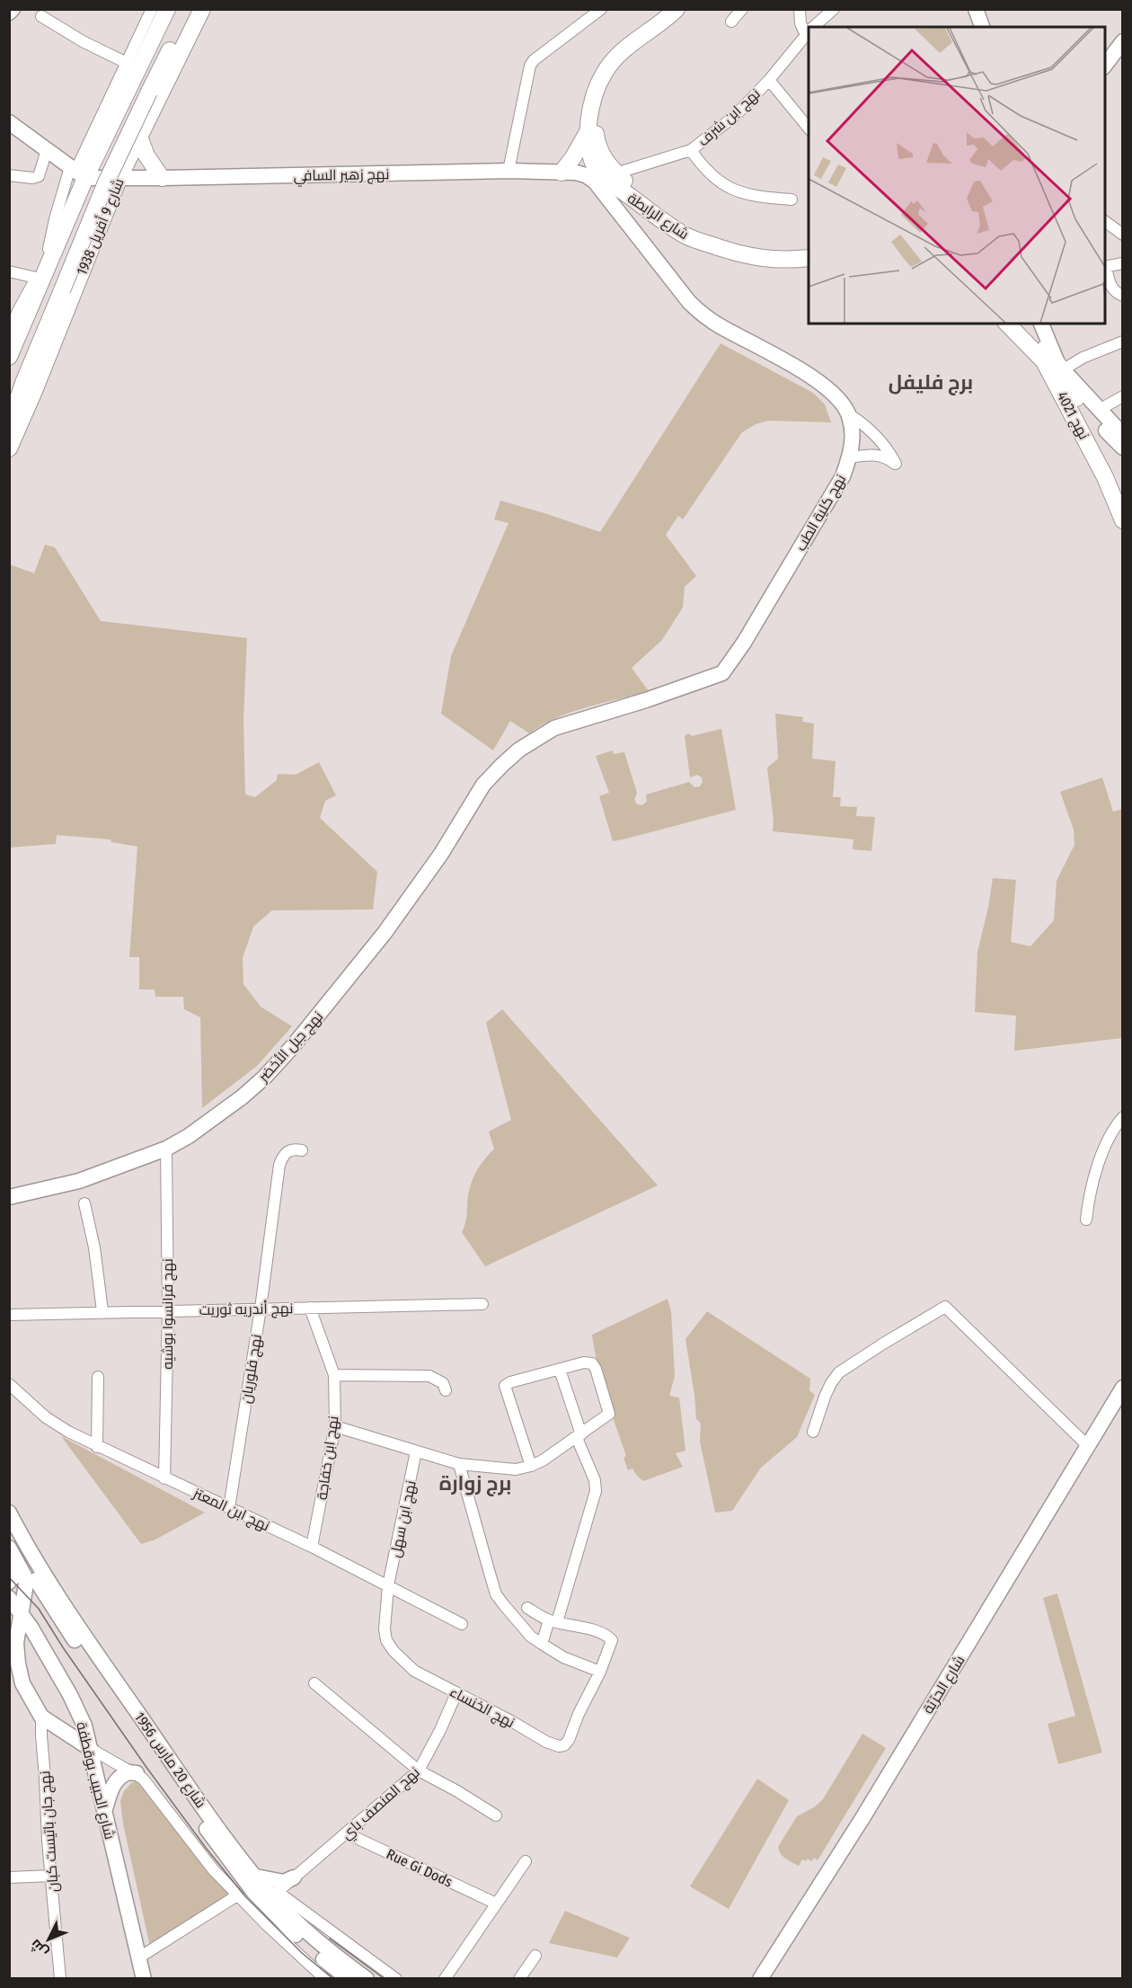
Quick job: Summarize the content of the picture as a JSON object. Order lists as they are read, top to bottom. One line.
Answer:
{"streets":{"main road":["شارع الرابطة","شارع 9 أفريل 1938","نهج 4021"],"street":["نهج ابن شرف","نهج زهير السافي","نهج كلية الطب","نهج جبل الأخضر","نهج أندريه ثوريت","نهج فرانسوا بوشيه","نهج فلوريان","نهج ابن خفاجة","نهج ابن المعتز","نهج ابن سهل","شارع الحرّيّة","نهج الخنساء","شارع 20 مارس 1956","شارع الحبيب بوقطفة","نهج المنصف باي","نهج جان باتيست كبان","Rue Gi Dods"]},"crossings":[["نهج ابن شرف","نهج زهير السافي"],["نهج ابن شرف","شارع الرابطة"],["نهج ابن شرف","نهج كلية الطب"],["نهج زهير السافي","شارع الرابطة"],["نهج زهير السافي","شارع 9 أفريل 1938"],["نهج زهير السافي","نهج كلية الطب"],["شارع الرابطة","نهج كلية الطب"],["نهج كلية الطب","نهج جبل الأخضر"],["نهج جبل الأخضر","نهج فرانسوا بوشيه"],["نهج أندريه ثوريت","نهج فرانسوا بوشيه"],["نهج أندريه ثوريت","نهج فلوريان"],["نهج أندريه ثوريت","نهج ابن خفاجة"],["نهج فرانسوا بوشيه","نهج ابن المعتز"],["نهج فلوريان","نهج ابن المعتز"],["نهج ابن خفاجة","نهج ابن المعتز"],["نهج ابن المعتز","نهج ابن سهل"],["نهج ابن المعتز","نهج الخنساء"],["نهج ابن سهل","نهج الخنساء"],["نهج الخنساء","نهج المنصف باي"],["شارع 20 مارس 1956","نهج المنصف باي"],["نهج المنصف باي","Rue Gi Dods"]],"districts":["برج فليفل","برج زوارة"],"north":"bottom left"}
